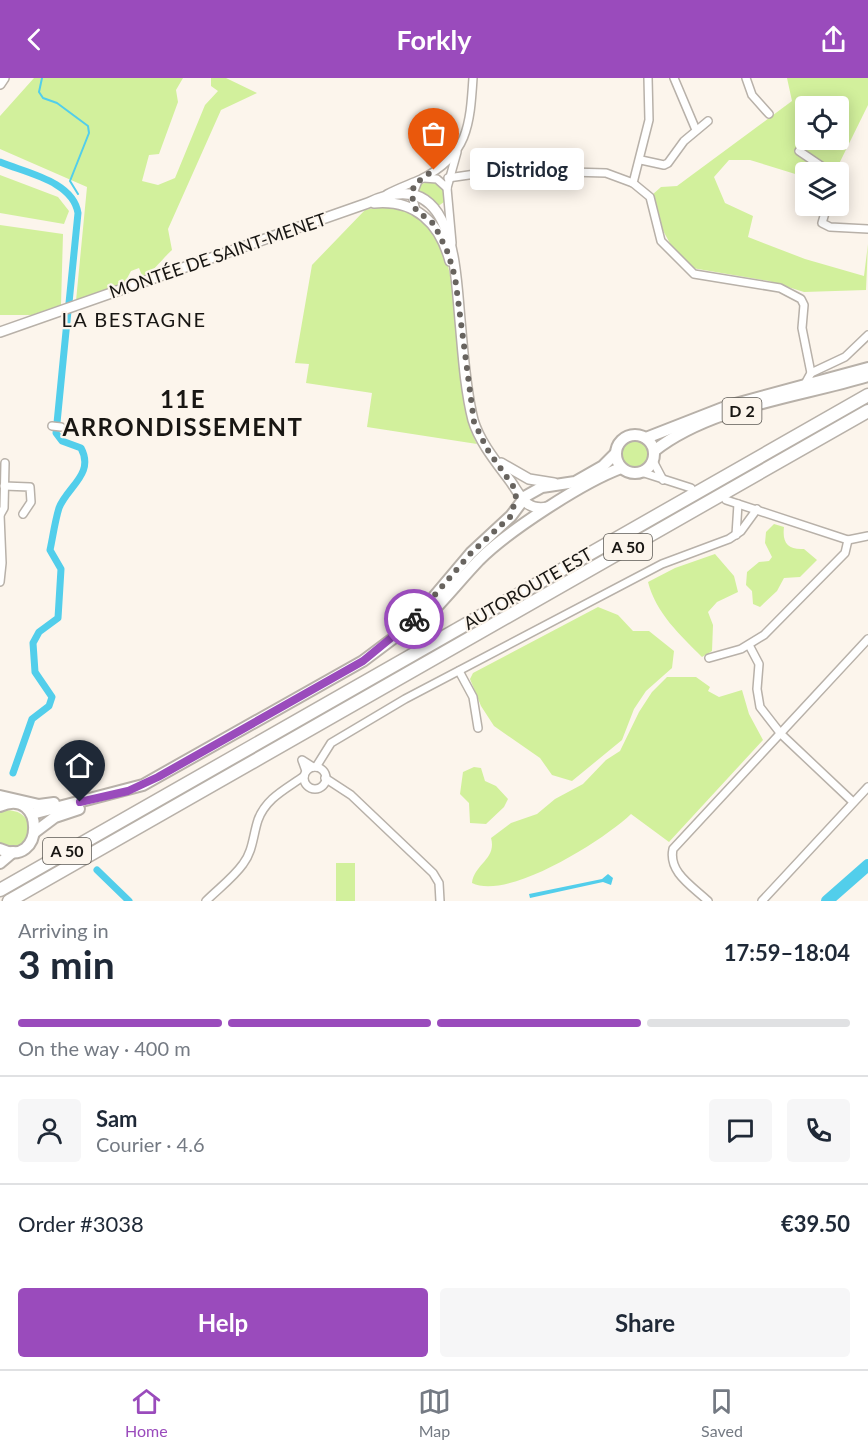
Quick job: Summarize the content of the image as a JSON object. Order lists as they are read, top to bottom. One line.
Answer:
{"streets":{"highway":["A 50","AUTOROUTE EST"],"main road":["MONTÉE DE SAINT-MENET","D 2"]},"districts":["LA BESTAGNE","11E ARRONDISSEMENT"],"places":["Distridog"],"page":{"header":"Forkly","bubble":"Distridog","heading":["3 min","Arriving in","17:59–18:04"],"panel":["Sam","Courier · 4.6","Order #3038","€39.50"],"bar":"On the way · 400 m","buttons":["Help","Share"],"tabs":["Home","Map","Saved"]}}
